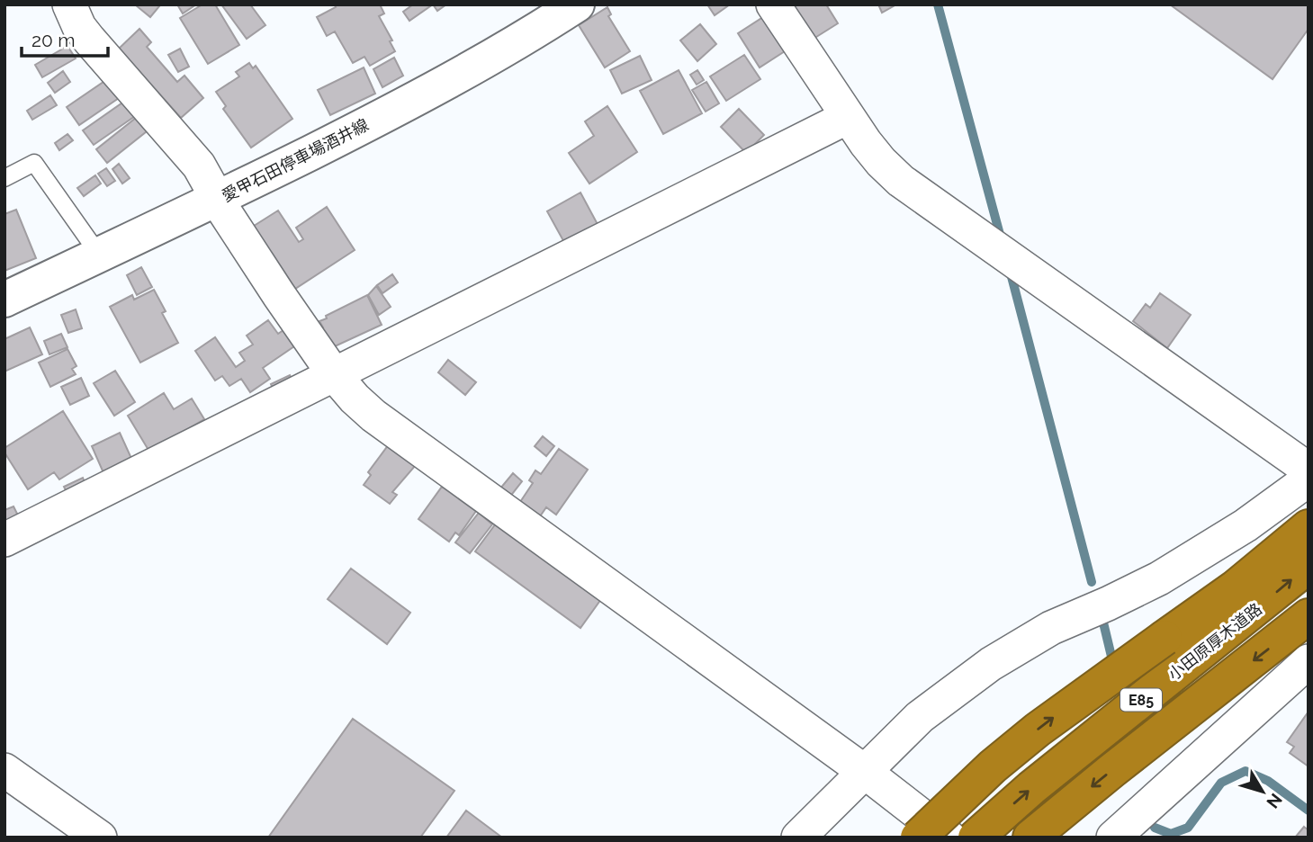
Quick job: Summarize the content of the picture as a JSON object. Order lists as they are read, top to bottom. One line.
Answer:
{"streets":{"highway":["小田原厚木道路","E85"],"main road":["愛甲石田停車場酒井線"]},"scale_bar":"20 m","north":"bottom right"}
